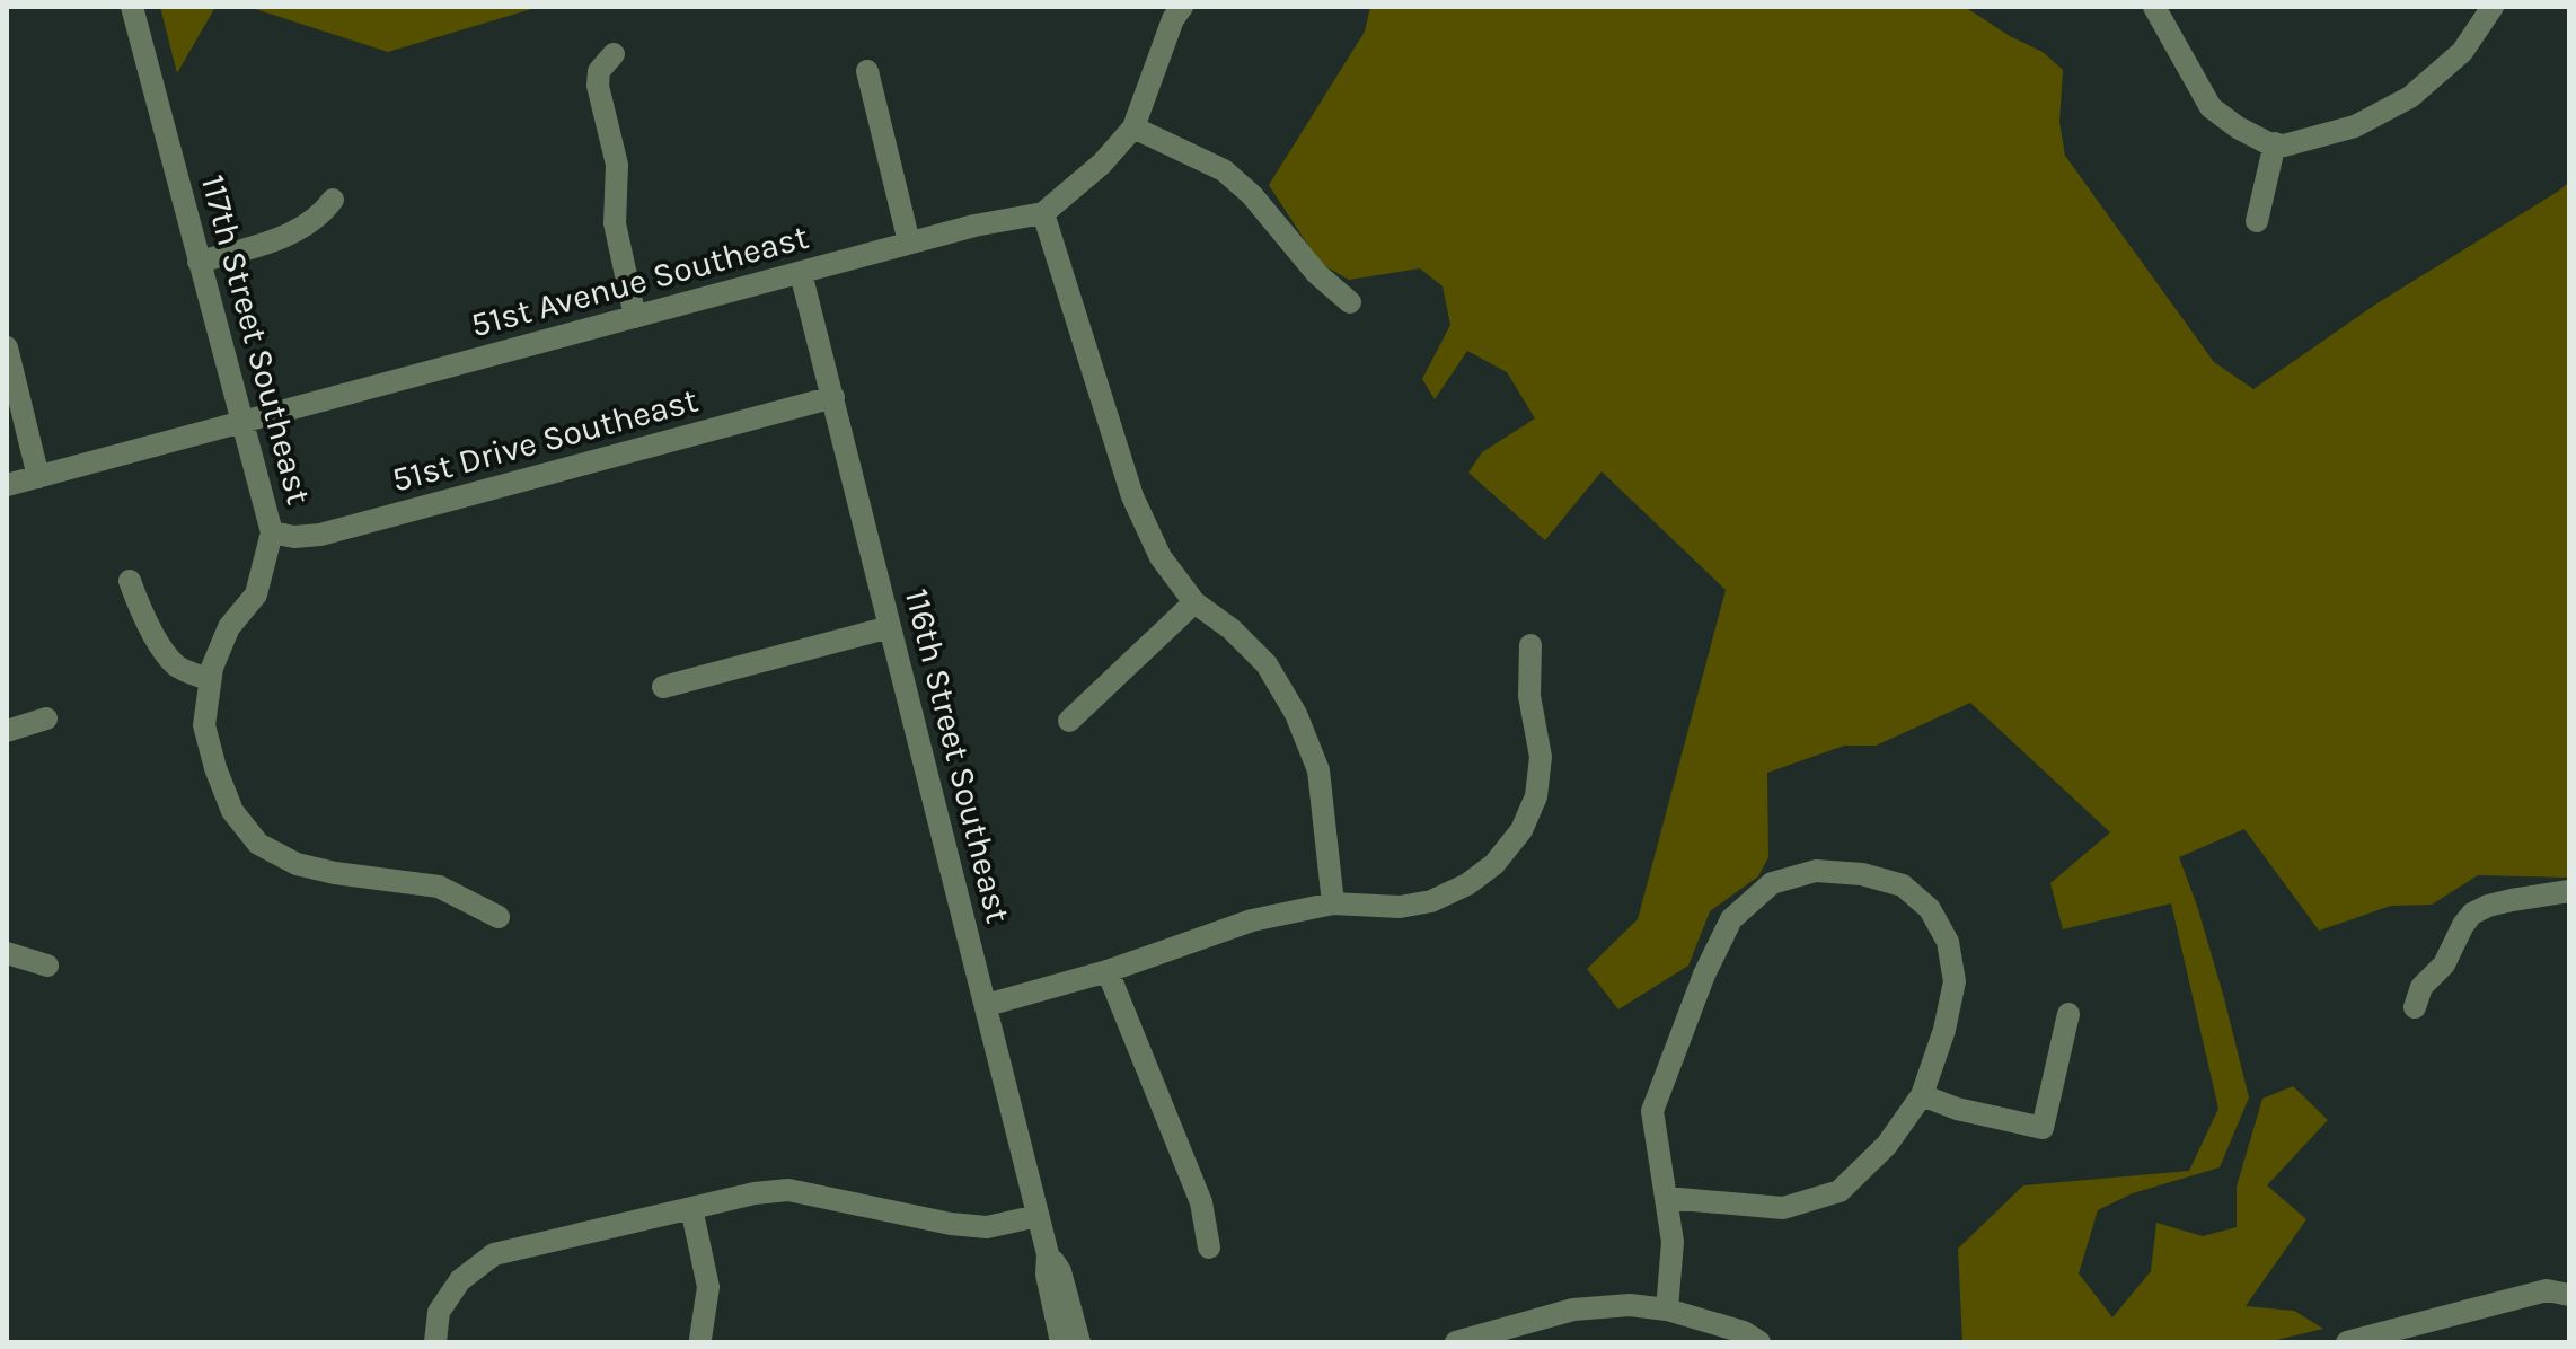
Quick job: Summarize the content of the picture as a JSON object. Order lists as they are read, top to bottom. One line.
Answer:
{"streets":{"street":["51st Avenue Southeast","117th Street Southeast","51st Drive Southeast","116th Street Southeast"]},"crossings":[["51st Avenue Southeast","117th Street Southeast"],["51st Avenue Southeast","116th Street Southeast"],["117th Street Southeast","51st Drive Southeast"],["51st Drive Southeast","116th Street Southeast"]]}
